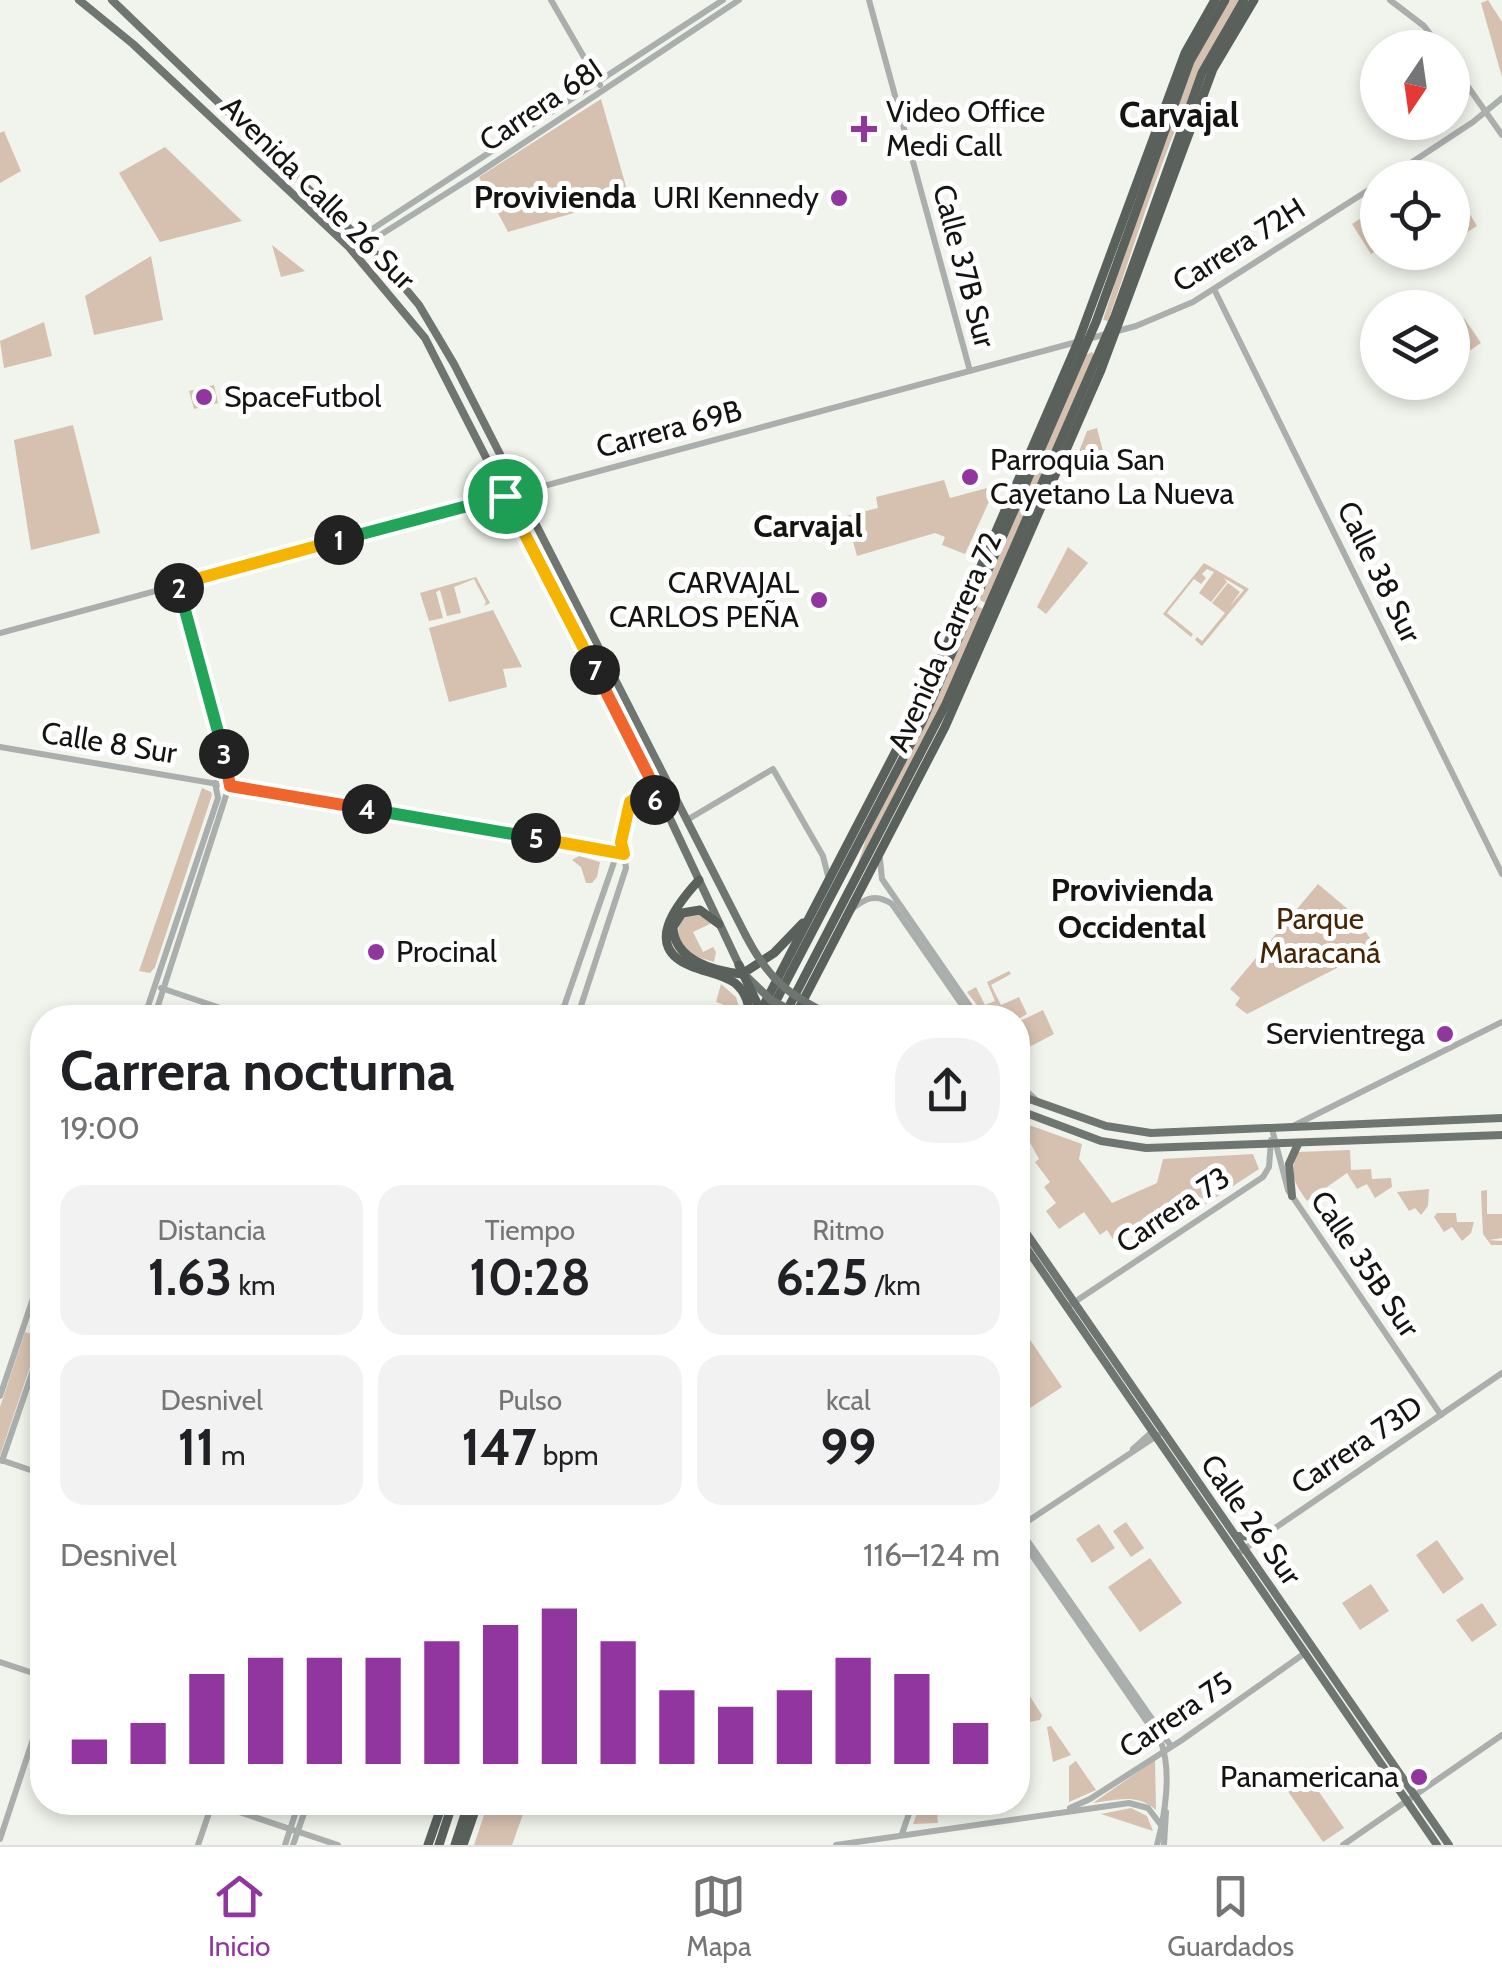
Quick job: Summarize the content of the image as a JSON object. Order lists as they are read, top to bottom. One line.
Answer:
{"streets":{"highway":["Avenida Carrera 72"],"main road":["Avenida Calle 26 Sur","Calle 26 Sur"],"street":["Carrera 68I","Carrera 72H","Calle 37B Sur","Carrera 69B","Calle 38 Sur","Calle 8 Sur","Carrera 73","Calle 35B Sur","Carrera 73D","Carrera 75"]},"crossings":[["Carrera 68I","Avenida Calle 26 Sur"],["Avenida Calle 26 Sur","Carrera 69B"],["Carrera 72H","Carrera 69B"],["Carrera 72H","Calle 38 Sur"],["Carrera 72H","Avenida Carrera 72"],["Calle 37B Sur","Carrera 69B"],["Carrera 69B","Avenida Carrera 72"],["Carrera 73","Calle 35B Sur"],["Carrera 73","Calle 26 Sur"],["Calle 35B Sur","Carrera 73D"],["Carrera 73D","Calle 26 Sur"],["Calle 26 Sur","Carrera 75"]],"districts":["Carvajal","Provivienda","Carvajal","Provivienda Occidental"],"parks":["Parque Maracaná"],"places":{"health":["Video Office Medi Call"],"other":["URI Kennedy","SpaceFutbol","Parroquia San Cayetano La Nueva","CARVAJAL CARLOS PEÑA","Procinal","Servientrega","Panamericana"]},"north":"bottom","page":{"pins":["1","2","7","3","6","4","5"],"heading":["Carrera nocturna","19:00"],"stats":[["Distancia","1.63 km"],["Tiempo","10:28"],["Ritmo","6:25 /km"],["Desnivel","11 m"],["Pulso","147 bpm"],["kcal","99"]],"chart":["Desnivel","116–124 m"],"tabs":["Inicio","Mapa","Guardados"]}}
